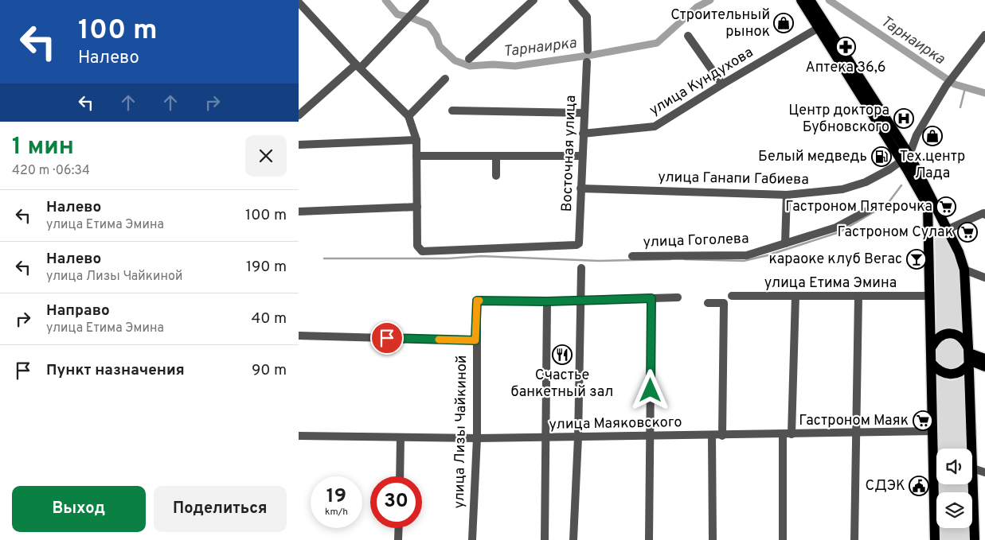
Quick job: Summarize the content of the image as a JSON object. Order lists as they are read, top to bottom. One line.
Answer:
{"streets":{"street":["улица Кундухова","Восточная улица","улица Ганапи Габиева","улица Гоголева","улица Етима Эмина","улица Маяковского","улица Лизы Чайкиной"]},"crossings":[["улица Кундухова","Восточная улица"],["Восточная улица","улица Ганапи Габиева"],["улица Маяковского","улица Лизы Чайкиной"]],"water":["Тарнаирка"],"places":{"shop":["Строительный рынок","Тех.центр Лада"],"pharmacy":["Аптека 36,6"],"hospital":["Центр доктора Бубновского"],"fuel station":["Белый медведь"],"supermarket":["Гастроном Пятерочка","Гастроном Сулак","Гастроном Маяк"],"bar":["караоке клуб Вегас"],"restaurant":["Счастье банкетный зал"],"public building":["СДЭК"]},"page":{"turn":["100 m","Налево"],"heading":["1 мин","420 m · 06:34"],"list":[{"name":"Налево","note":"улица Етима Эмина","value":"100 m"},{"name":"Налево","note":"улица Лизы Чайкиной","value":"190 m"},{"name":"Направо","note":"улица Етима Эмина","value":"40 m"},{"name":"Пункт назначения","value":"90 m"}],"speed":"19 km/h","limit":"30","buttons":["Выход","Поделиться"]}}
